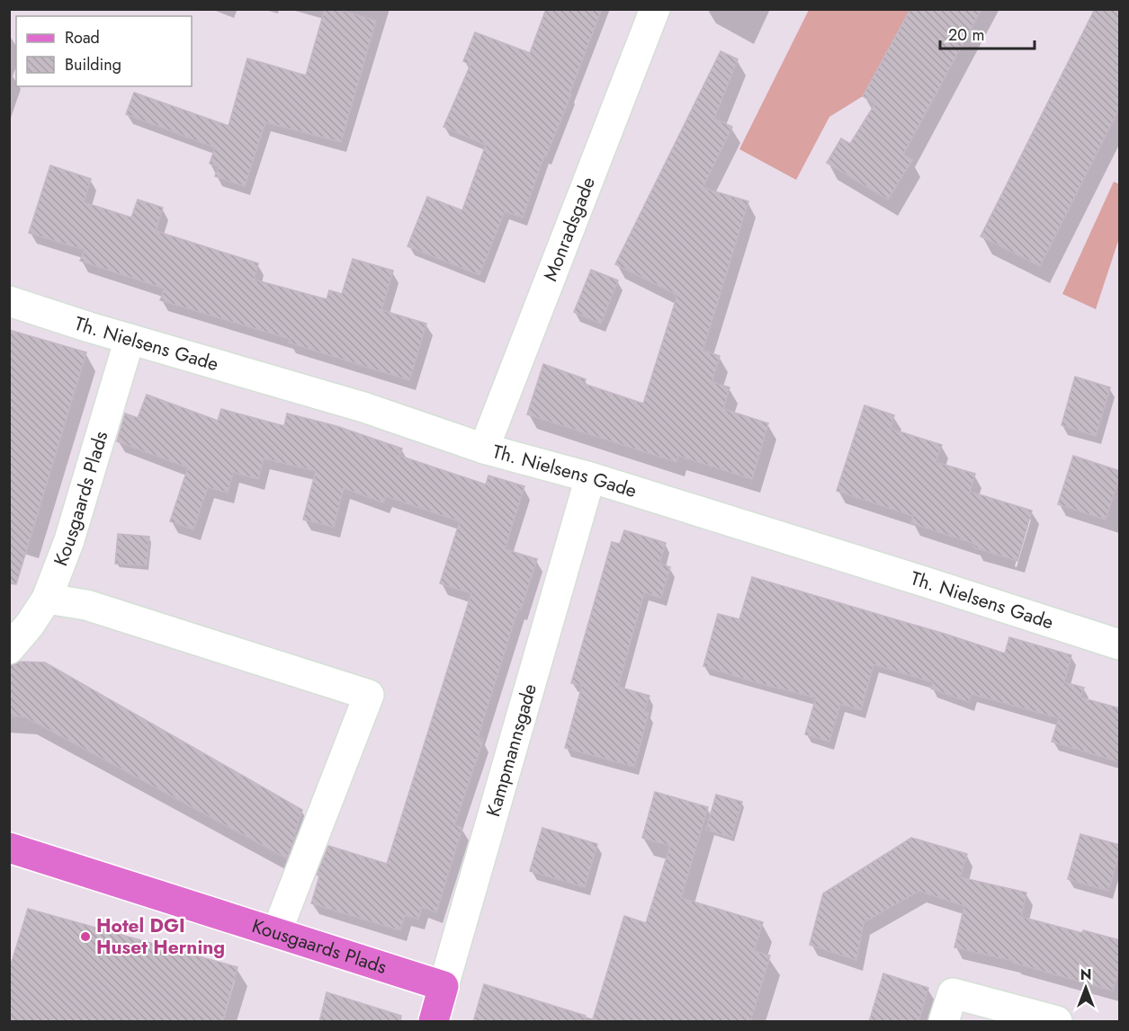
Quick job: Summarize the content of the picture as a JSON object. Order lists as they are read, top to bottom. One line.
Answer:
{"streets":{"main road":["Kousgaards Plads","Kampmannsgade"],"street":["Monradsgade","Th. Nielsens Gade"]},"crossings":[["Monradsgade","Th. Nielsens Gade"],["Th. Nielsens Gade","Kousgaards Plads"],["Th. Nielsens Gade","Kampmannsgade"],["Kousgaards Plads","Kampmannsgade"]],"places":["Hotel DGI Huset Herning"],"legend":["Road","Building"],"scale_bar":"20 m","north":"top"}
